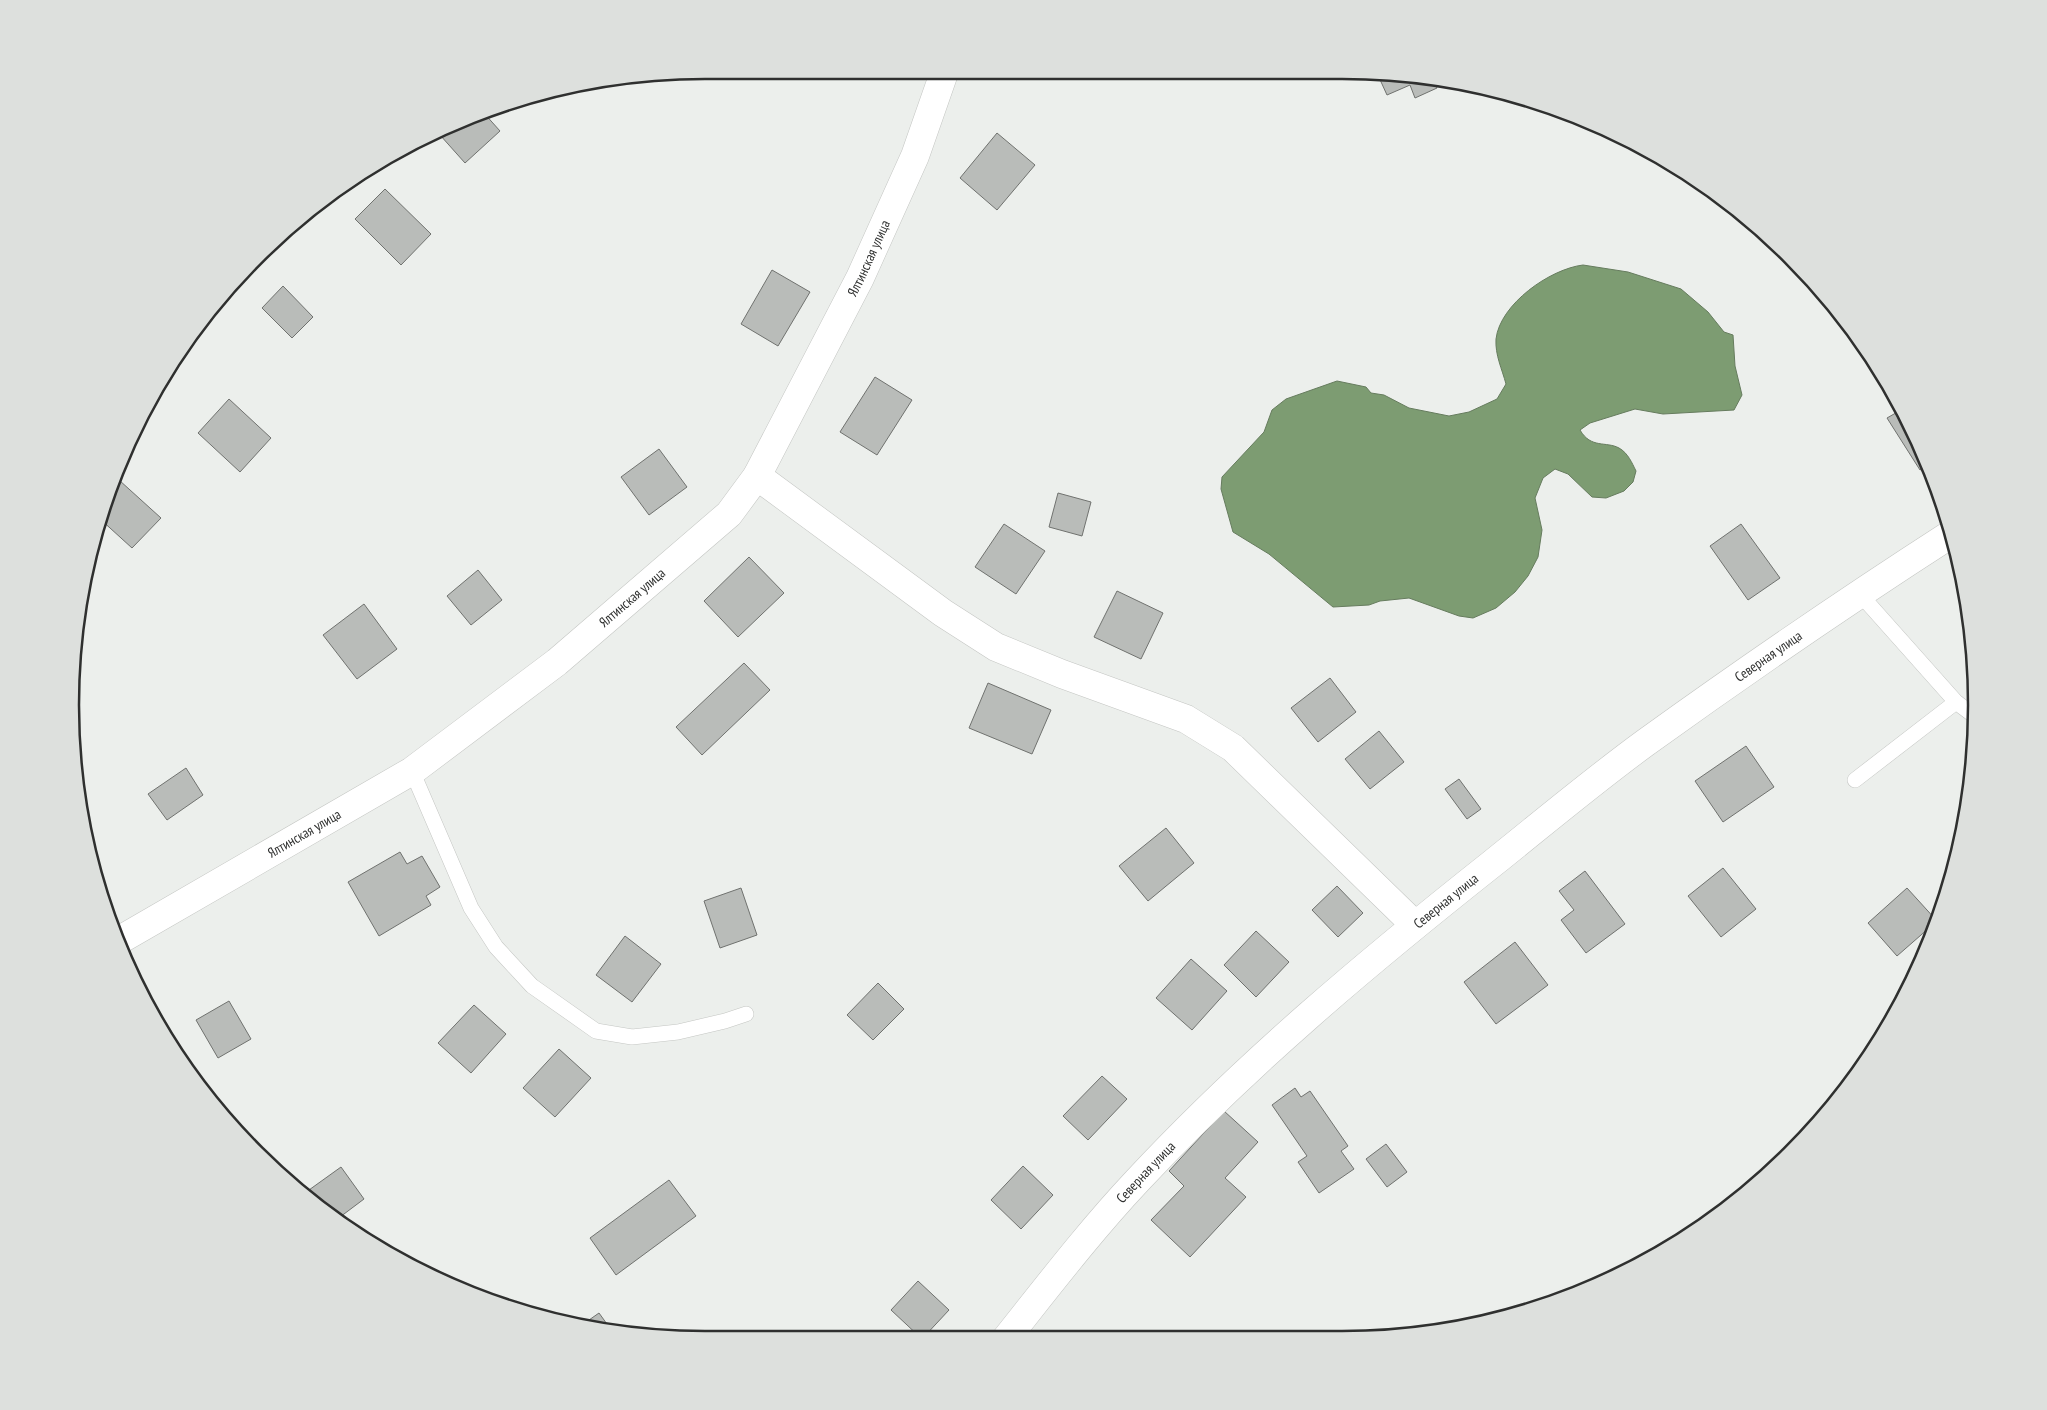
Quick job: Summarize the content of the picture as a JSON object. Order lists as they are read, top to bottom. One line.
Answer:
{"streets":{"street":["Ялтинская улица","Северная улица"]}}
